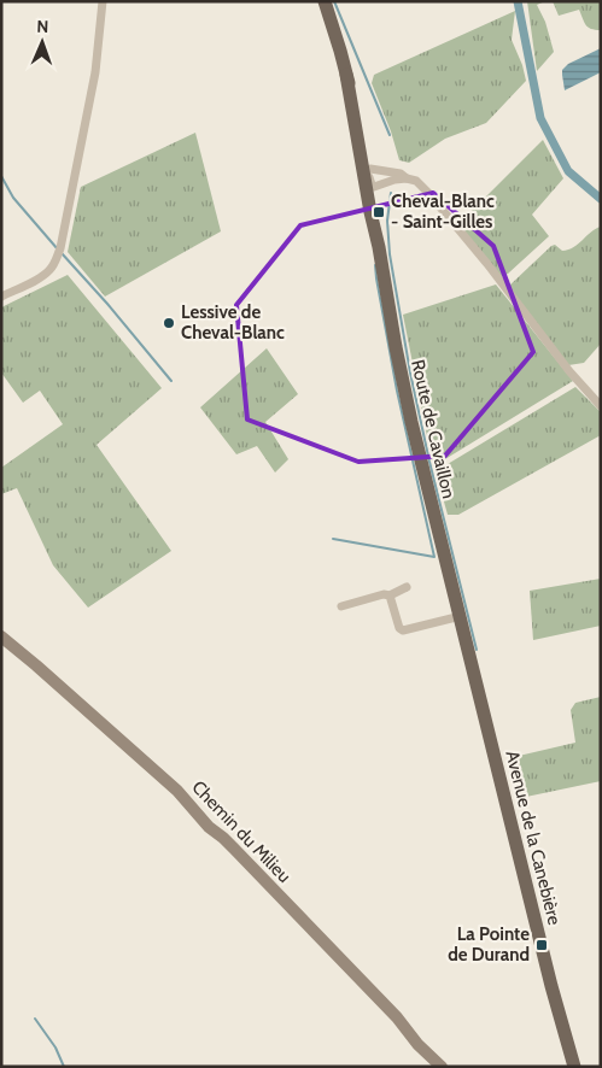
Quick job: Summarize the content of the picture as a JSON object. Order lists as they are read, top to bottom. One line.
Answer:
{"streets":{"main road":["Route de Cavaillon","Avenue de la Canebière"],"street":["Chemin du Milieu"]},"crossings":[["Route de Cavaillon","Avenue de la Canebière"]],"places":{"transit":["Cheval-Blanc - Saint-Gilles","La Pointe de Durand"],"other":["Lessive de Cheval-Blanc"]},"north":"top"}
